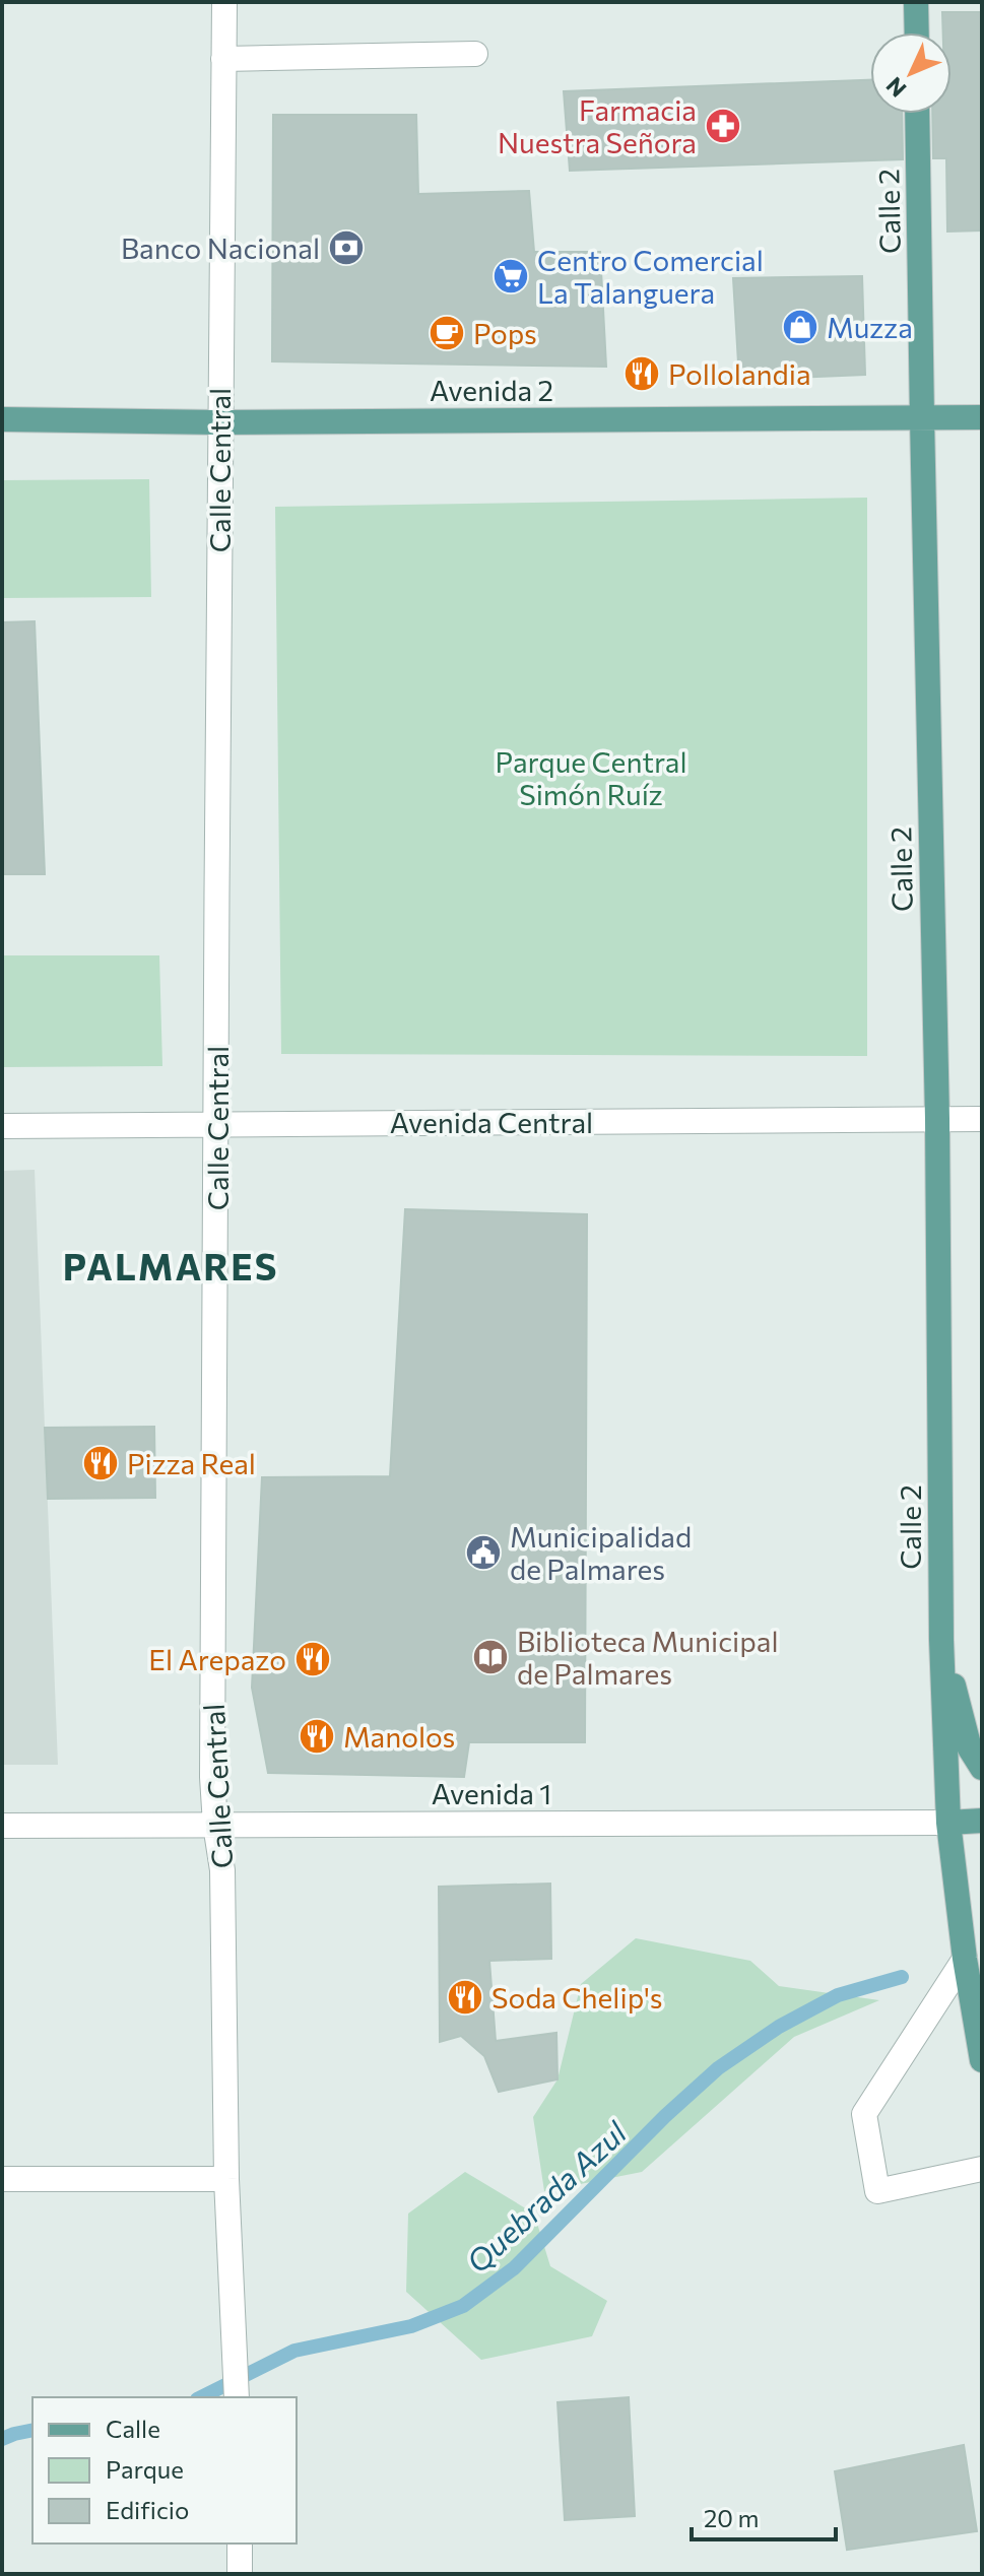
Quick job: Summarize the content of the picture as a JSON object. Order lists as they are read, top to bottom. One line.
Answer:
{"streets":{"main road":["Calle 2","Avenida 2","Avenida 1"],"street":["Calle Central","Avenida Central"]},"crossings":[["Calle 2","Avenida 2"],["Calle 2","Avenida Central"],["Calle 2","Avenida 1"],["Avenida 2","Calle Central"],["Calle Central","Avenida Central"],["Calle Central","Avenida 1"]],"districts":["PALMARES"],"water":["Quebrada Azul"],"parks":["Parque Central Simón Ruíz"],"places":{"pharmacy":["Farmacia Nuestra Señora"],"bank":["Banco Nacional"],"supermarket":["Centro Comercial La Talanguera"],"shop":["Muzza"],"cafe":["Pops"],"restaurant":["Pollolandia","Pizza Real","El Arepazo","Manolos","Soda Chelip's"],"public building":["Municipalidad de Palmares"],"library":["Biblioteca Municipal de Palmares"]},"legend":["Calle","Parque","Edificio"],"scale_bar":"20 m","north":"bottom left"}
